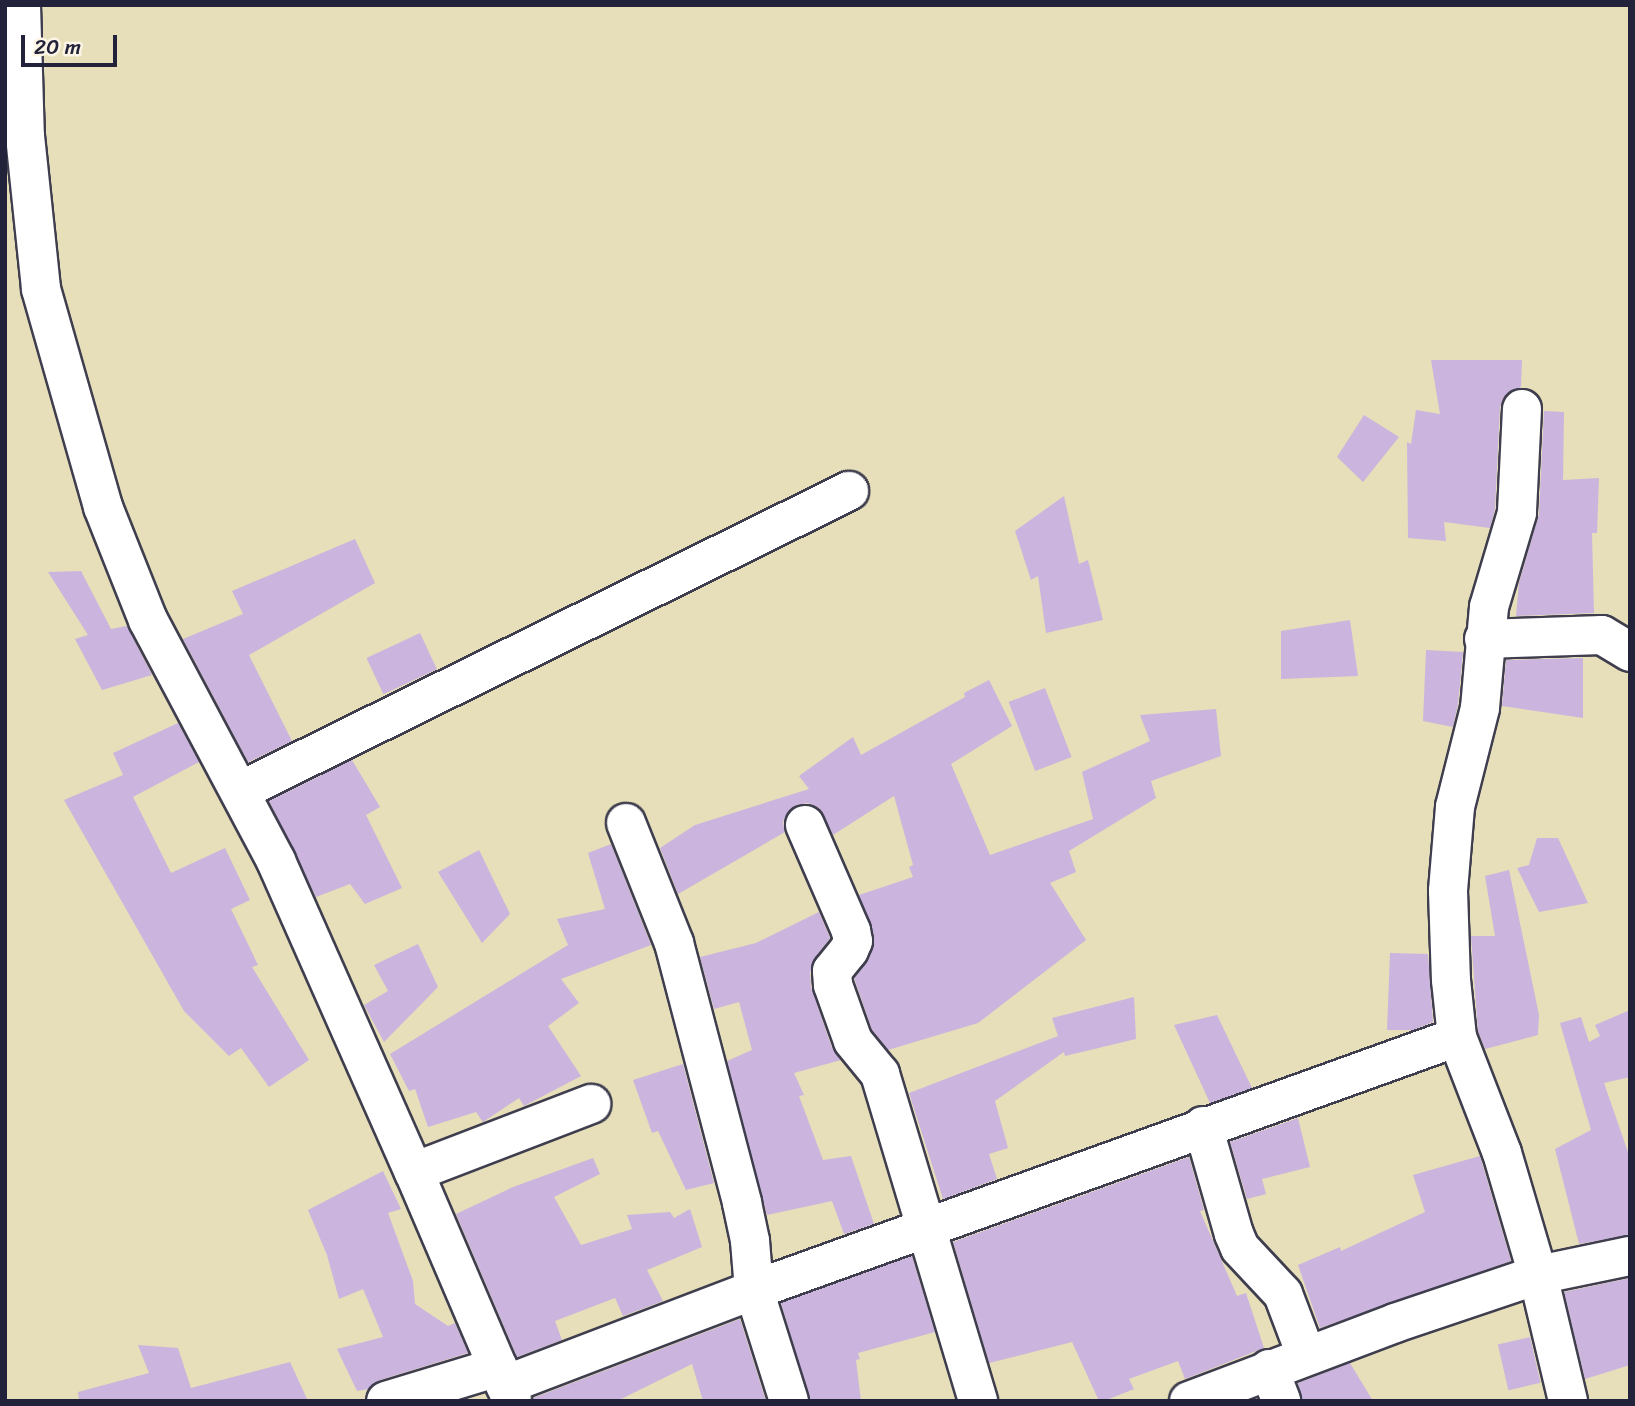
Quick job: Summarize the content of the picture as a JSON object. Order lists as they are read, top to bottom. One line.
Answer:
{"scale_bar":"20 m"}
